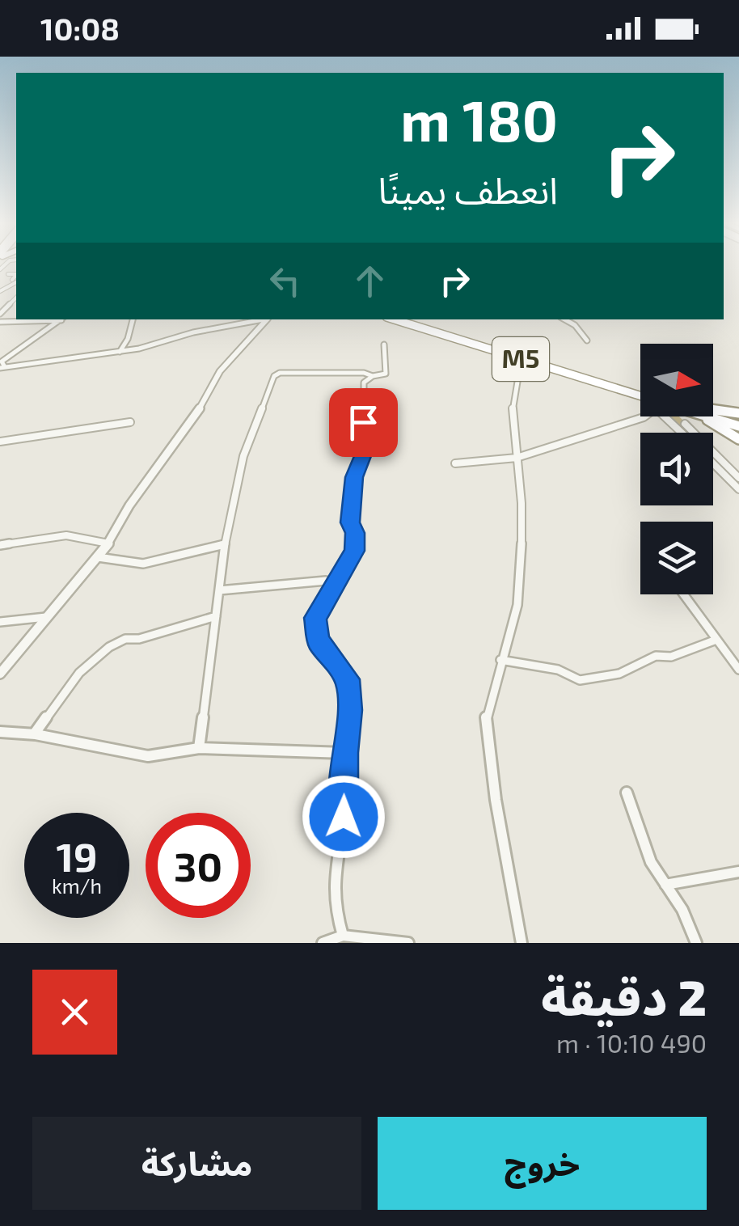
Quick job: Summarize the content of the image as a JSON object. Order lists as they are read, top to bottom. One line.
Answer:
{"streets":{"main road":["M5"]},"north":"right","page":{"status":"10:08","turn":["180 m","انعطف يمينًا"],"speed":"19 km/h","limit":"30","heading":["2 دقيقة","490 m · 10:10"],"buttons":["خروج","مشاركة"]}}
